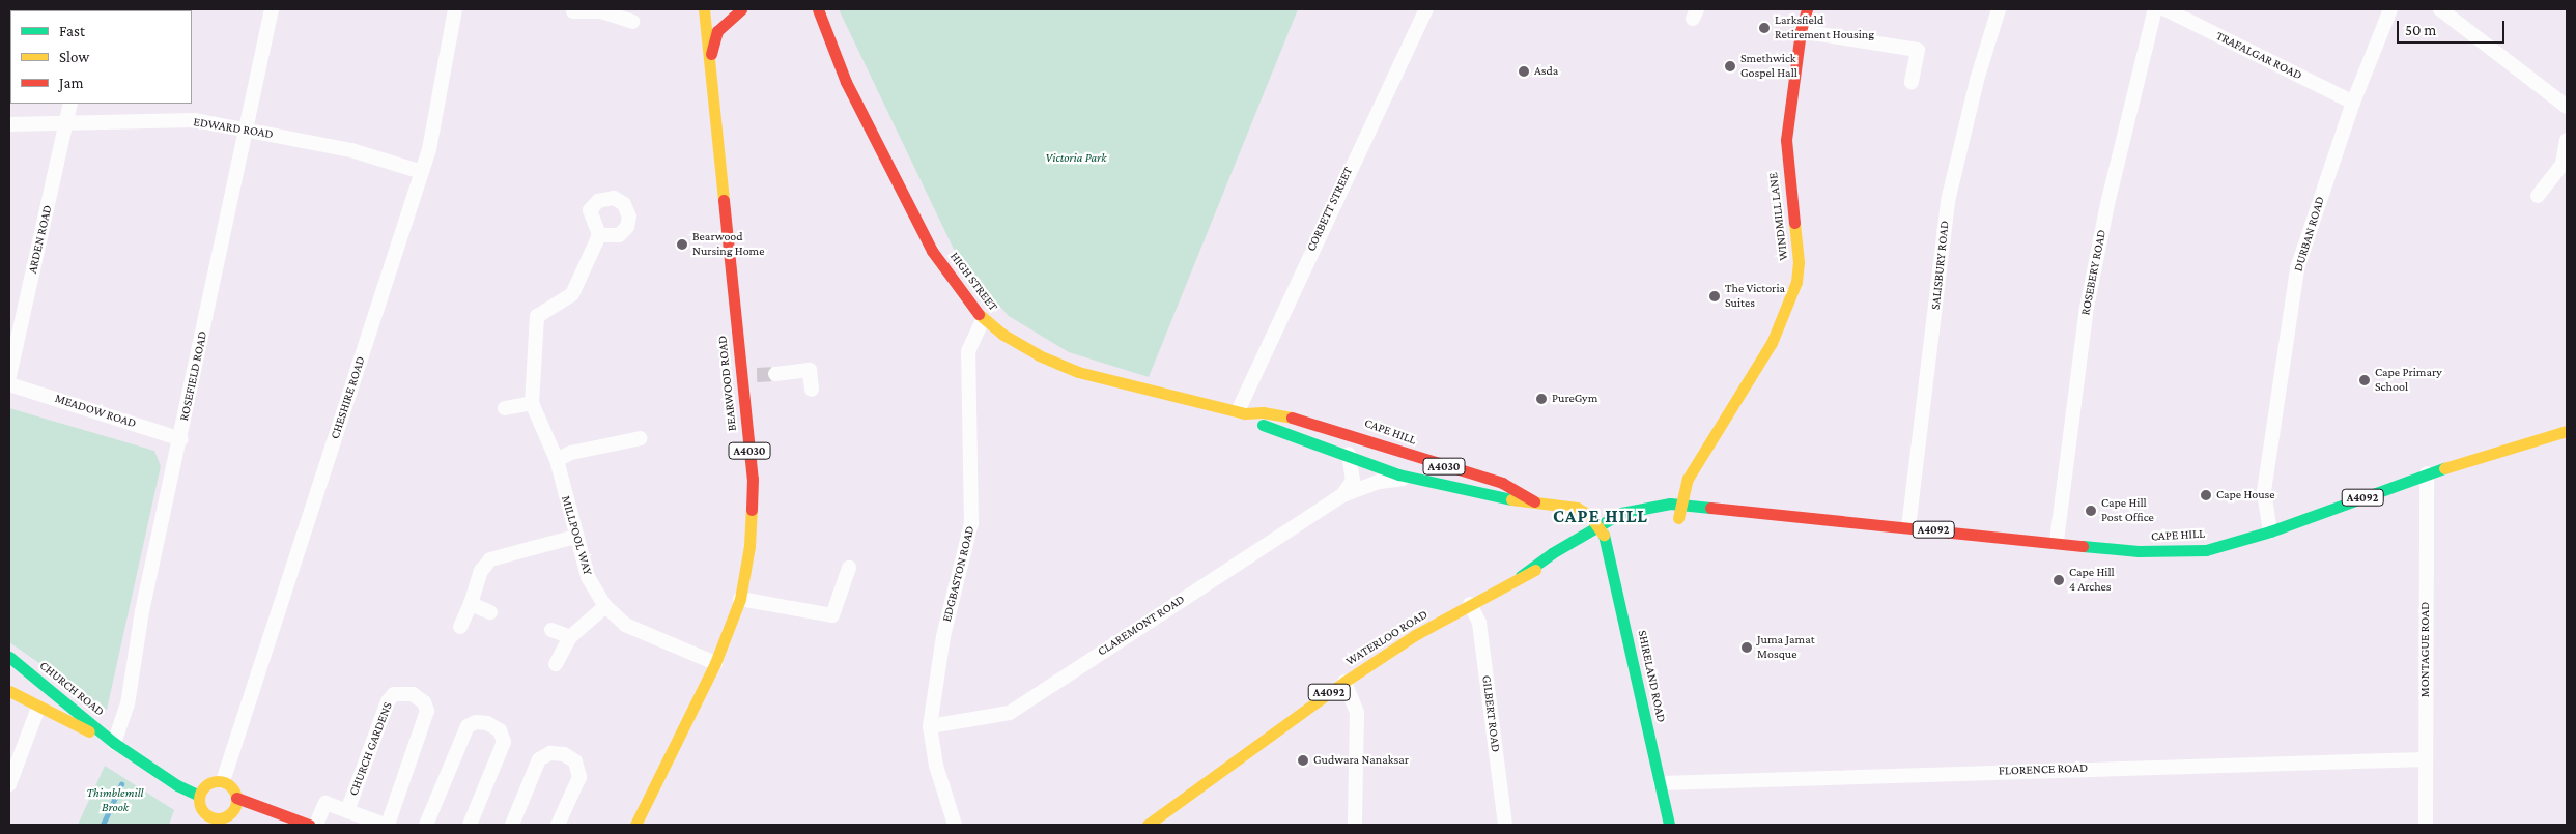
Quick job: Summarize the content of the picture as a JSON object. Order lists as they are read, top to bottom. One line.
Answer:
{"streets":{"main road":["WINDMILL LANE","HIGH STREET","BEARWOOD ROAD","CAPE HILL","A4030","A4092","WATERLOO ROAD","SHIRELAND ROAD","CHURCH ROAD"],"street":["TRAFALGAR ROAD","EDWARD ROAD","CORBETT STREET","DURBAN ROAD","ARDEN ROAD","SALISBURY ROAD","ROSEBERY ROAD","ROSEFIELD ROAD","CHESHIRE ROAD","MEADOW ROAD","MILLPOOL WAY","EDGBASTON ROAD","CLAREMONT ROAD","MONTAGUE ROAD","GILBERT ROAD","CHURCH GARDENS","FLORENCE ROAD"]},"crossings":[["TRAFALGAR ROAD","DURBAN ROAD"],["EDWARD ROAD","ARDEN ROAD"],["EDWARD ROAD","ROSEFIELD ROAD"],["EDWARD ROAD","CHESHIRE ROAD"],["CORBETT STREET","HIGH STREET"],["WINDMILL LANE","CAPE HILL"],["DURBAN ROAD","CAPE HILL"],["SALISBURY ROAD","CAPE HILL"],["ROSEBERY ROAD","CAPE HILL"],["HIGH STREET","CAPE HILL"],["HIGH STREET","A4030"],["HIGH STREET","EDGBASTON ROAD"],["HIGH STREET","CLAREMONT ROAD"],["ROSEFIELD ROAD","MEADOW ROAD"],["ROSEFIELD ROAD","CHURCH ROAD"],["BEARWOOD ROAD","A4030"],["BEARWOOD ROAD","MILLPOOL WAY"],["CHESHIRE ROAD","CHURCH ROAD"],["CAPE HILL","CLAREMONT ROAD"],["CAPE HILL","WATERLOO ROAD"],["CAPE HILL","MONTAGUE ROAD"],["CAPE HILL","SHIRELAND ROAD"],["EDGBASTON ROAD","CLAREMONT ROAD"],["WATERLOO ROAD","SHIRELAND ROAD"],["WATERLOO ROAD","GILBERT ROAD"],["MONTAGUE ROAD","FLORENCE ROAD"],["SHIRELAND ROAD","FLORENCE ROAD"]],"districts":["CAPE HILL"],"parks":["Victoria Park","Thimblemill Brook"],"places":["Larksfield Retirement Housing","Smethwick Gospel Hall","Asda","Bearwood Nursing Home","The Victoria Suites","Cape Primary School","PureGym","Cape House","Cape Hill Post Office","Cape Hill 4 Arches","Juma Jamat Mosque","Gudwara Nanaksar"],"legend":["Fast","Slow","Jam"],"scale_bar":"50 m"}
